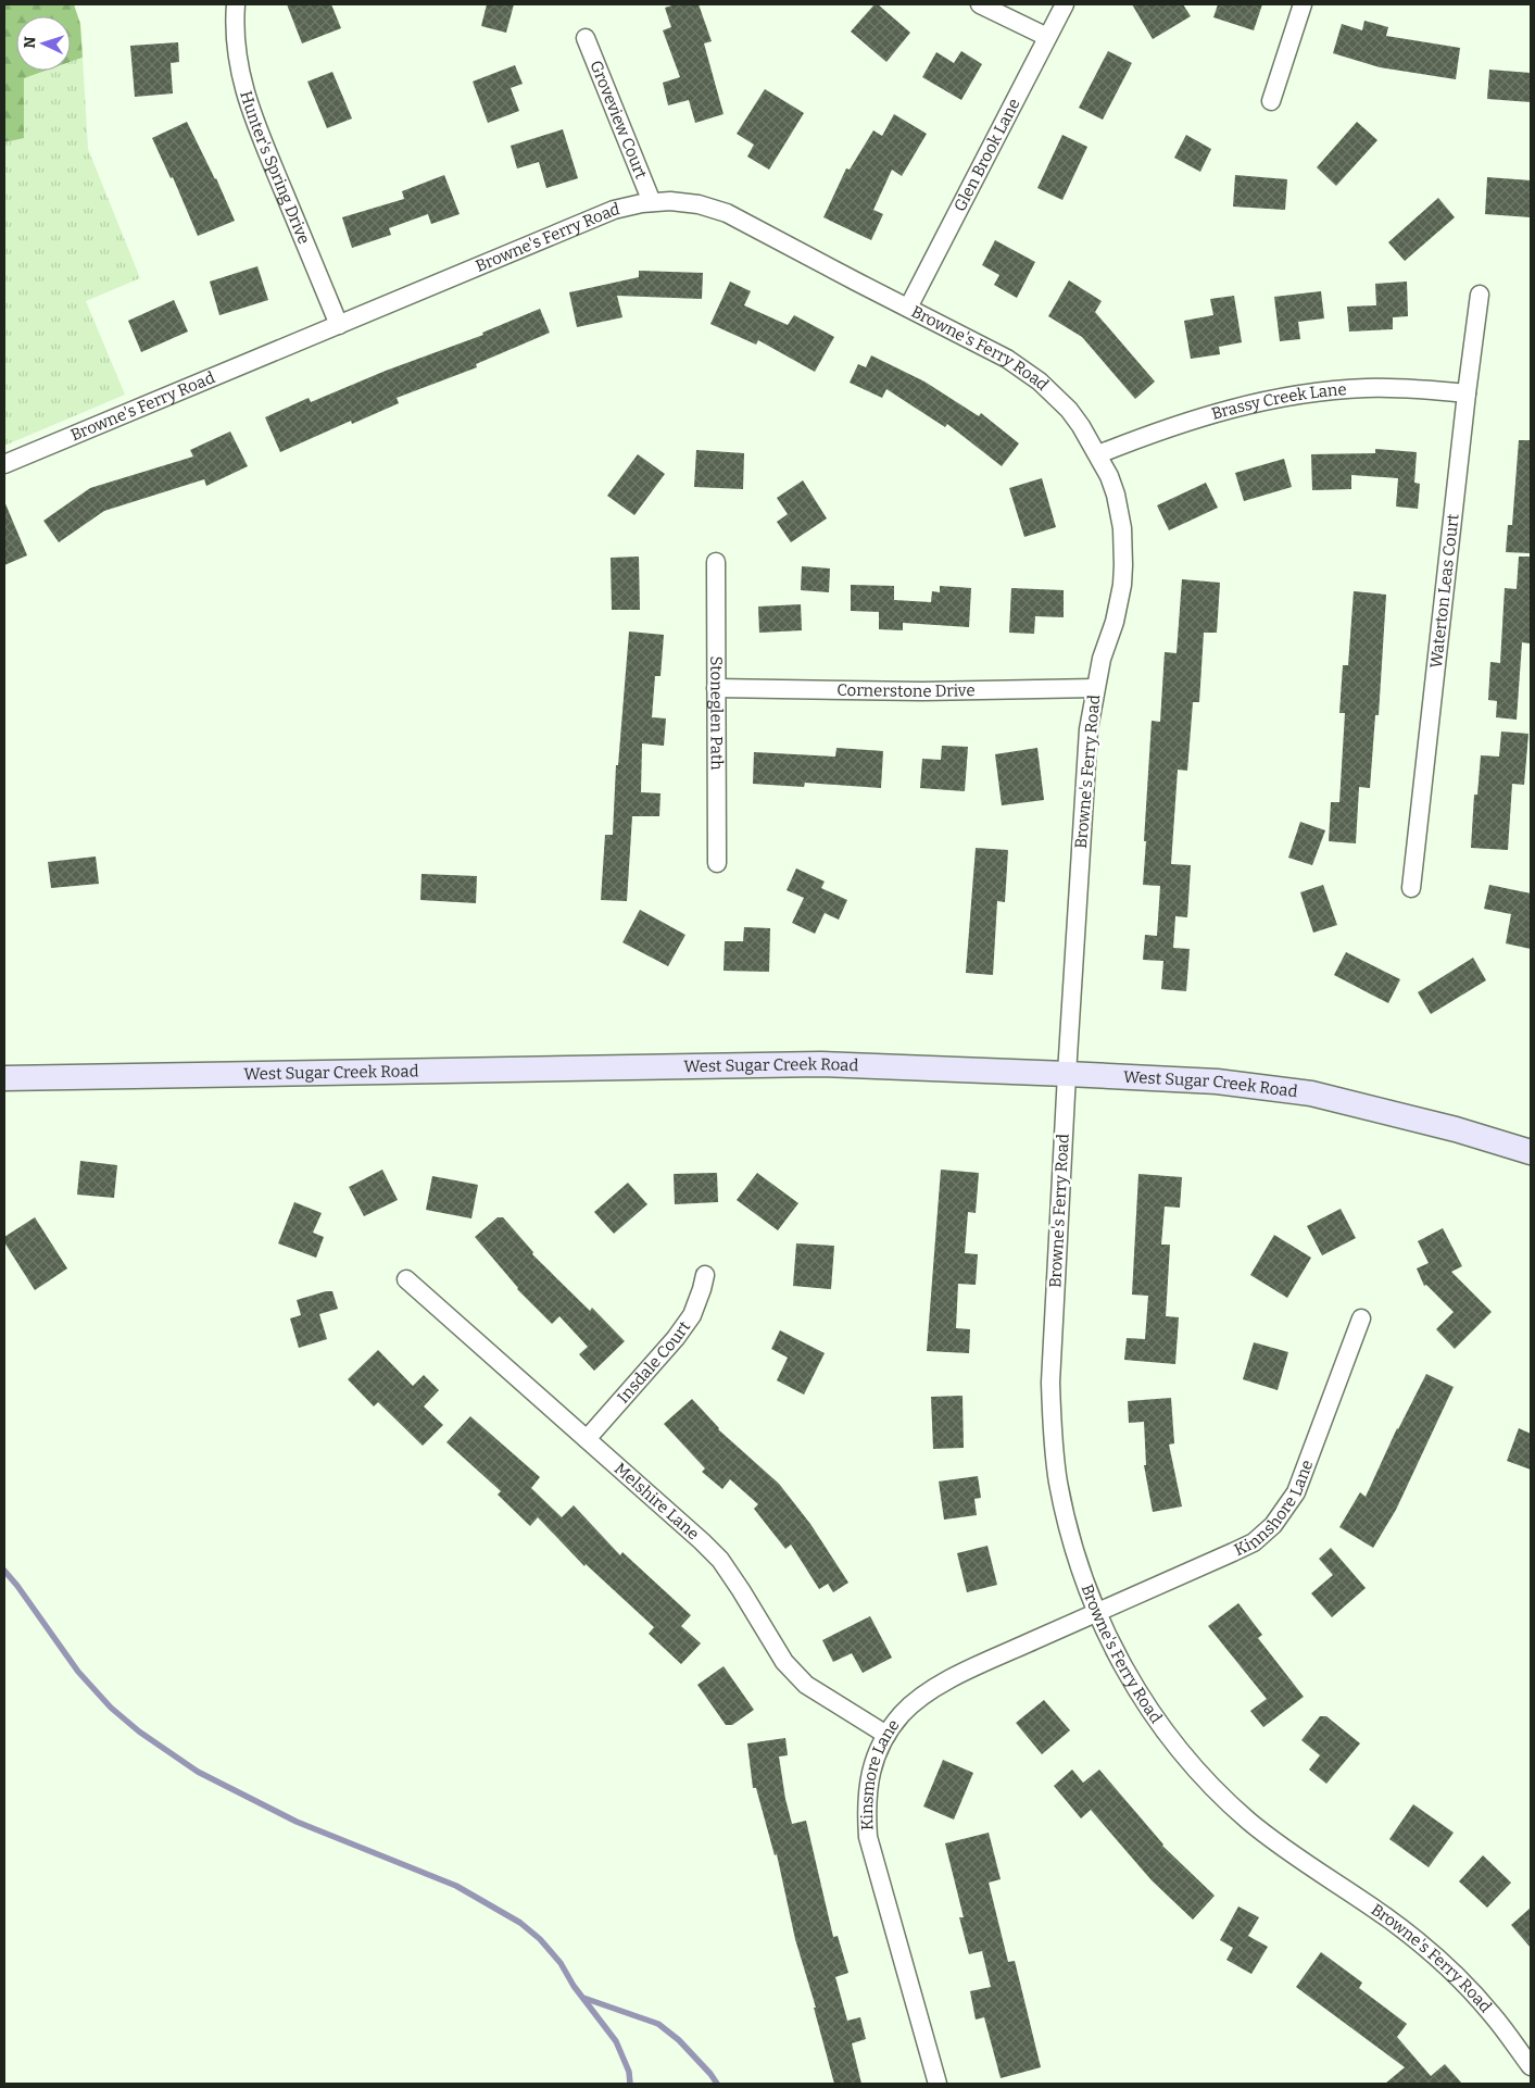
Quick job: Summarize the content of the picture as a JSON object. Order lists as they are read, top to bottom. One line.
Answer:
{"streets":{"main road":["West Sugar Creek Road"],"street":["Groveview Court","Glen Brook Lane","Hunter's Spring Drive","Browne's Ferry Road","Brassy Creek Lane","Waterton Leas Court","Cornerstone Drive","Stoneglen Path","Insdale Court","Melshire Lane","Kinnshore Lane","Kinsmore Lane"]},"crossings":[["Groveview Court","Browne's Ferry Road"],["Glen Brook Lane","Browne's Ferry Road"],["Hunter's Spring Drive","Browne's Ferry Road"],["Browne's Ferry Road","Brassy Creek Lane"],["Browne's Ferry Road","Cornerstone Drive"],["Browne's Ferry Road","West Sugar Creek Road"],["Browne's Ferry Road","Kinnshore Lane"],["Browne's Ferry Road","Kinsmore Lane"],["Brassy Creek Lane","Waterton Leas Court"],["Cornerstone Drive","Stoneglen Path"],["Insdale Court","Melshire Lane"],["Melshire Lane","Kinsmore Lane"],["Kinnshore Lane","Kinsmore Lane"]],"north":"left"}
